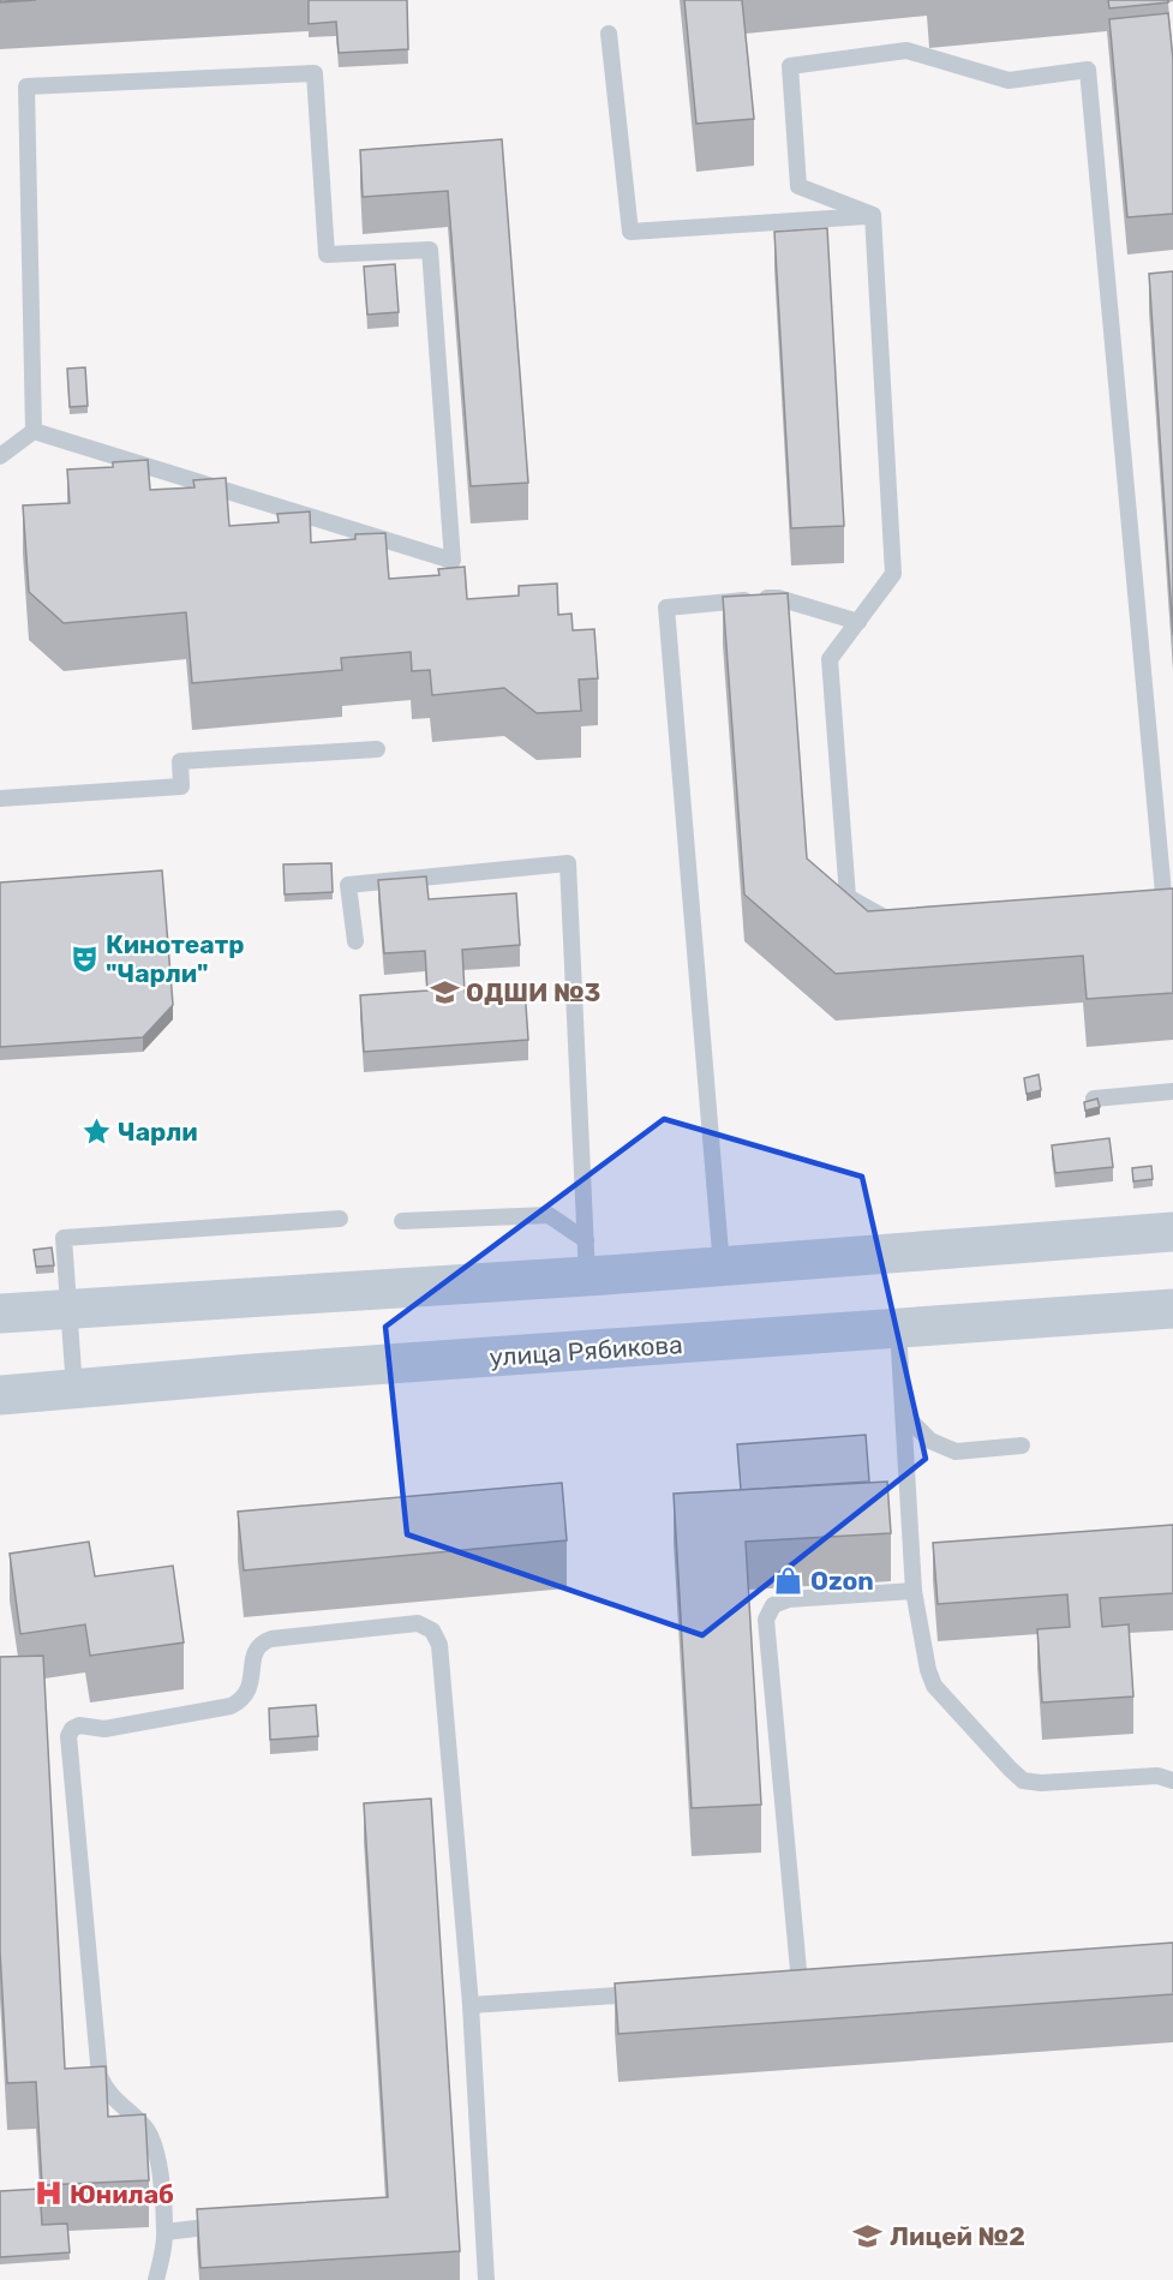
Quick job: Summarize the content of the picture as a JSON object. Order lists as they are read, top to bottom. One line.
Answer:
{"streets":{"street":["улица Рябикова"]},"places":{"theatre":["Кинотеатр \"Чарли\""],"school or university":["ОДШИ №3","Лицей №2"],"place":["Чарли"],"shop":["Ozon"],"hospital":["Юнилаб"]}}
